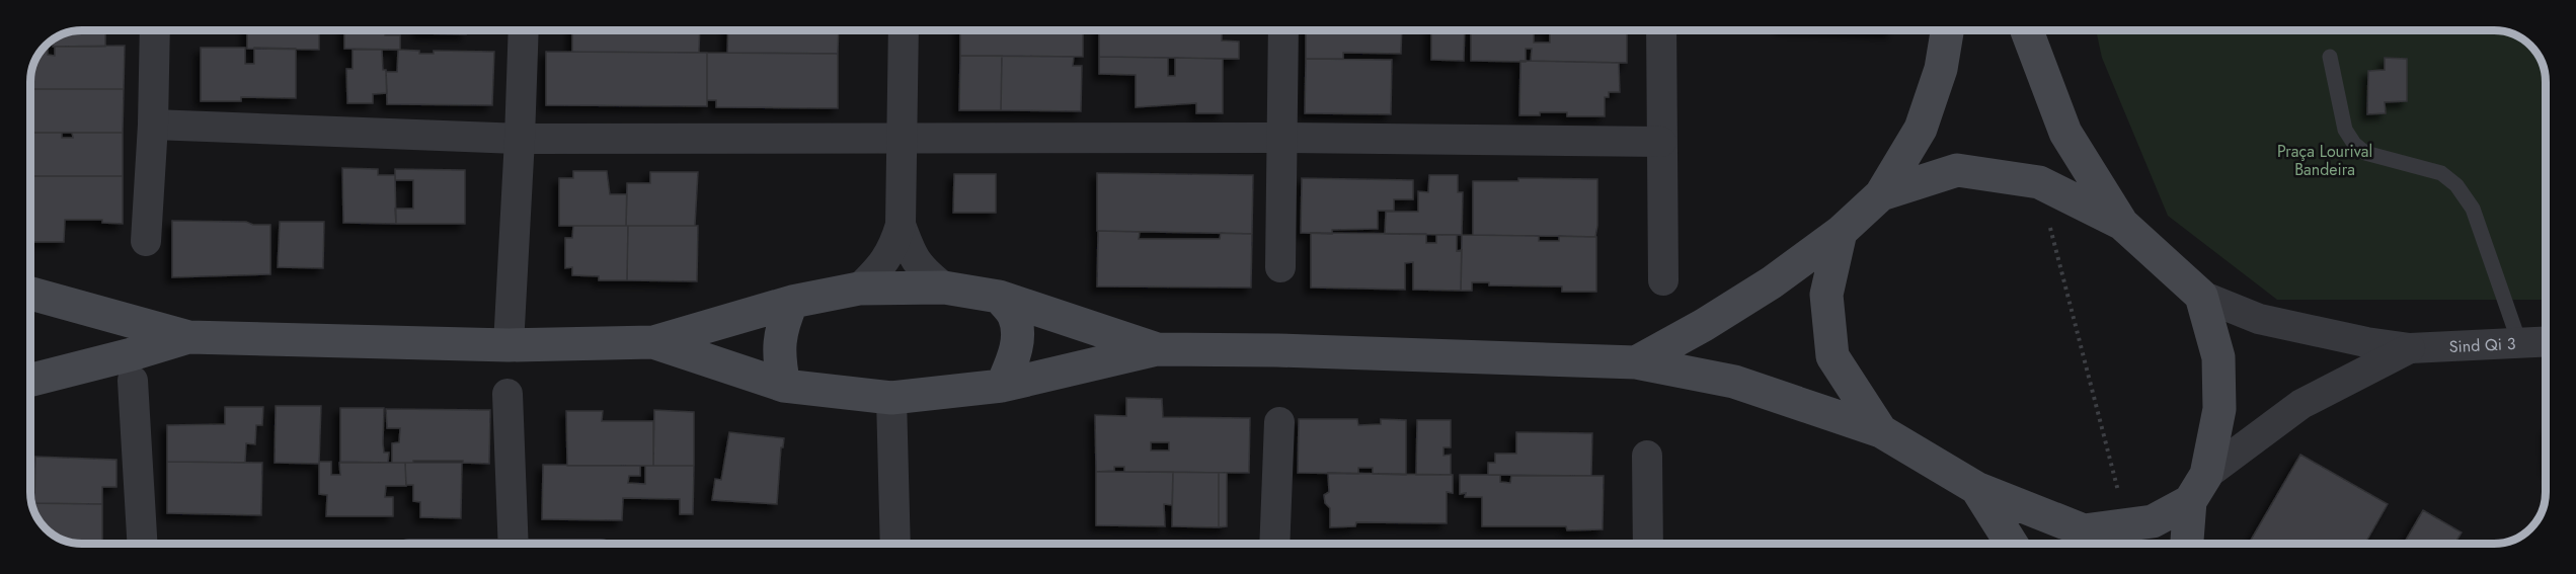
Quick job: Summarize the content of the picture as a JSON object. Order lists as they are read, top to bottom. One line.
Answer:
{"streets":{"street":["Sind Qi 3"]},"parks":["Praça Lourival Bandeira"]}
